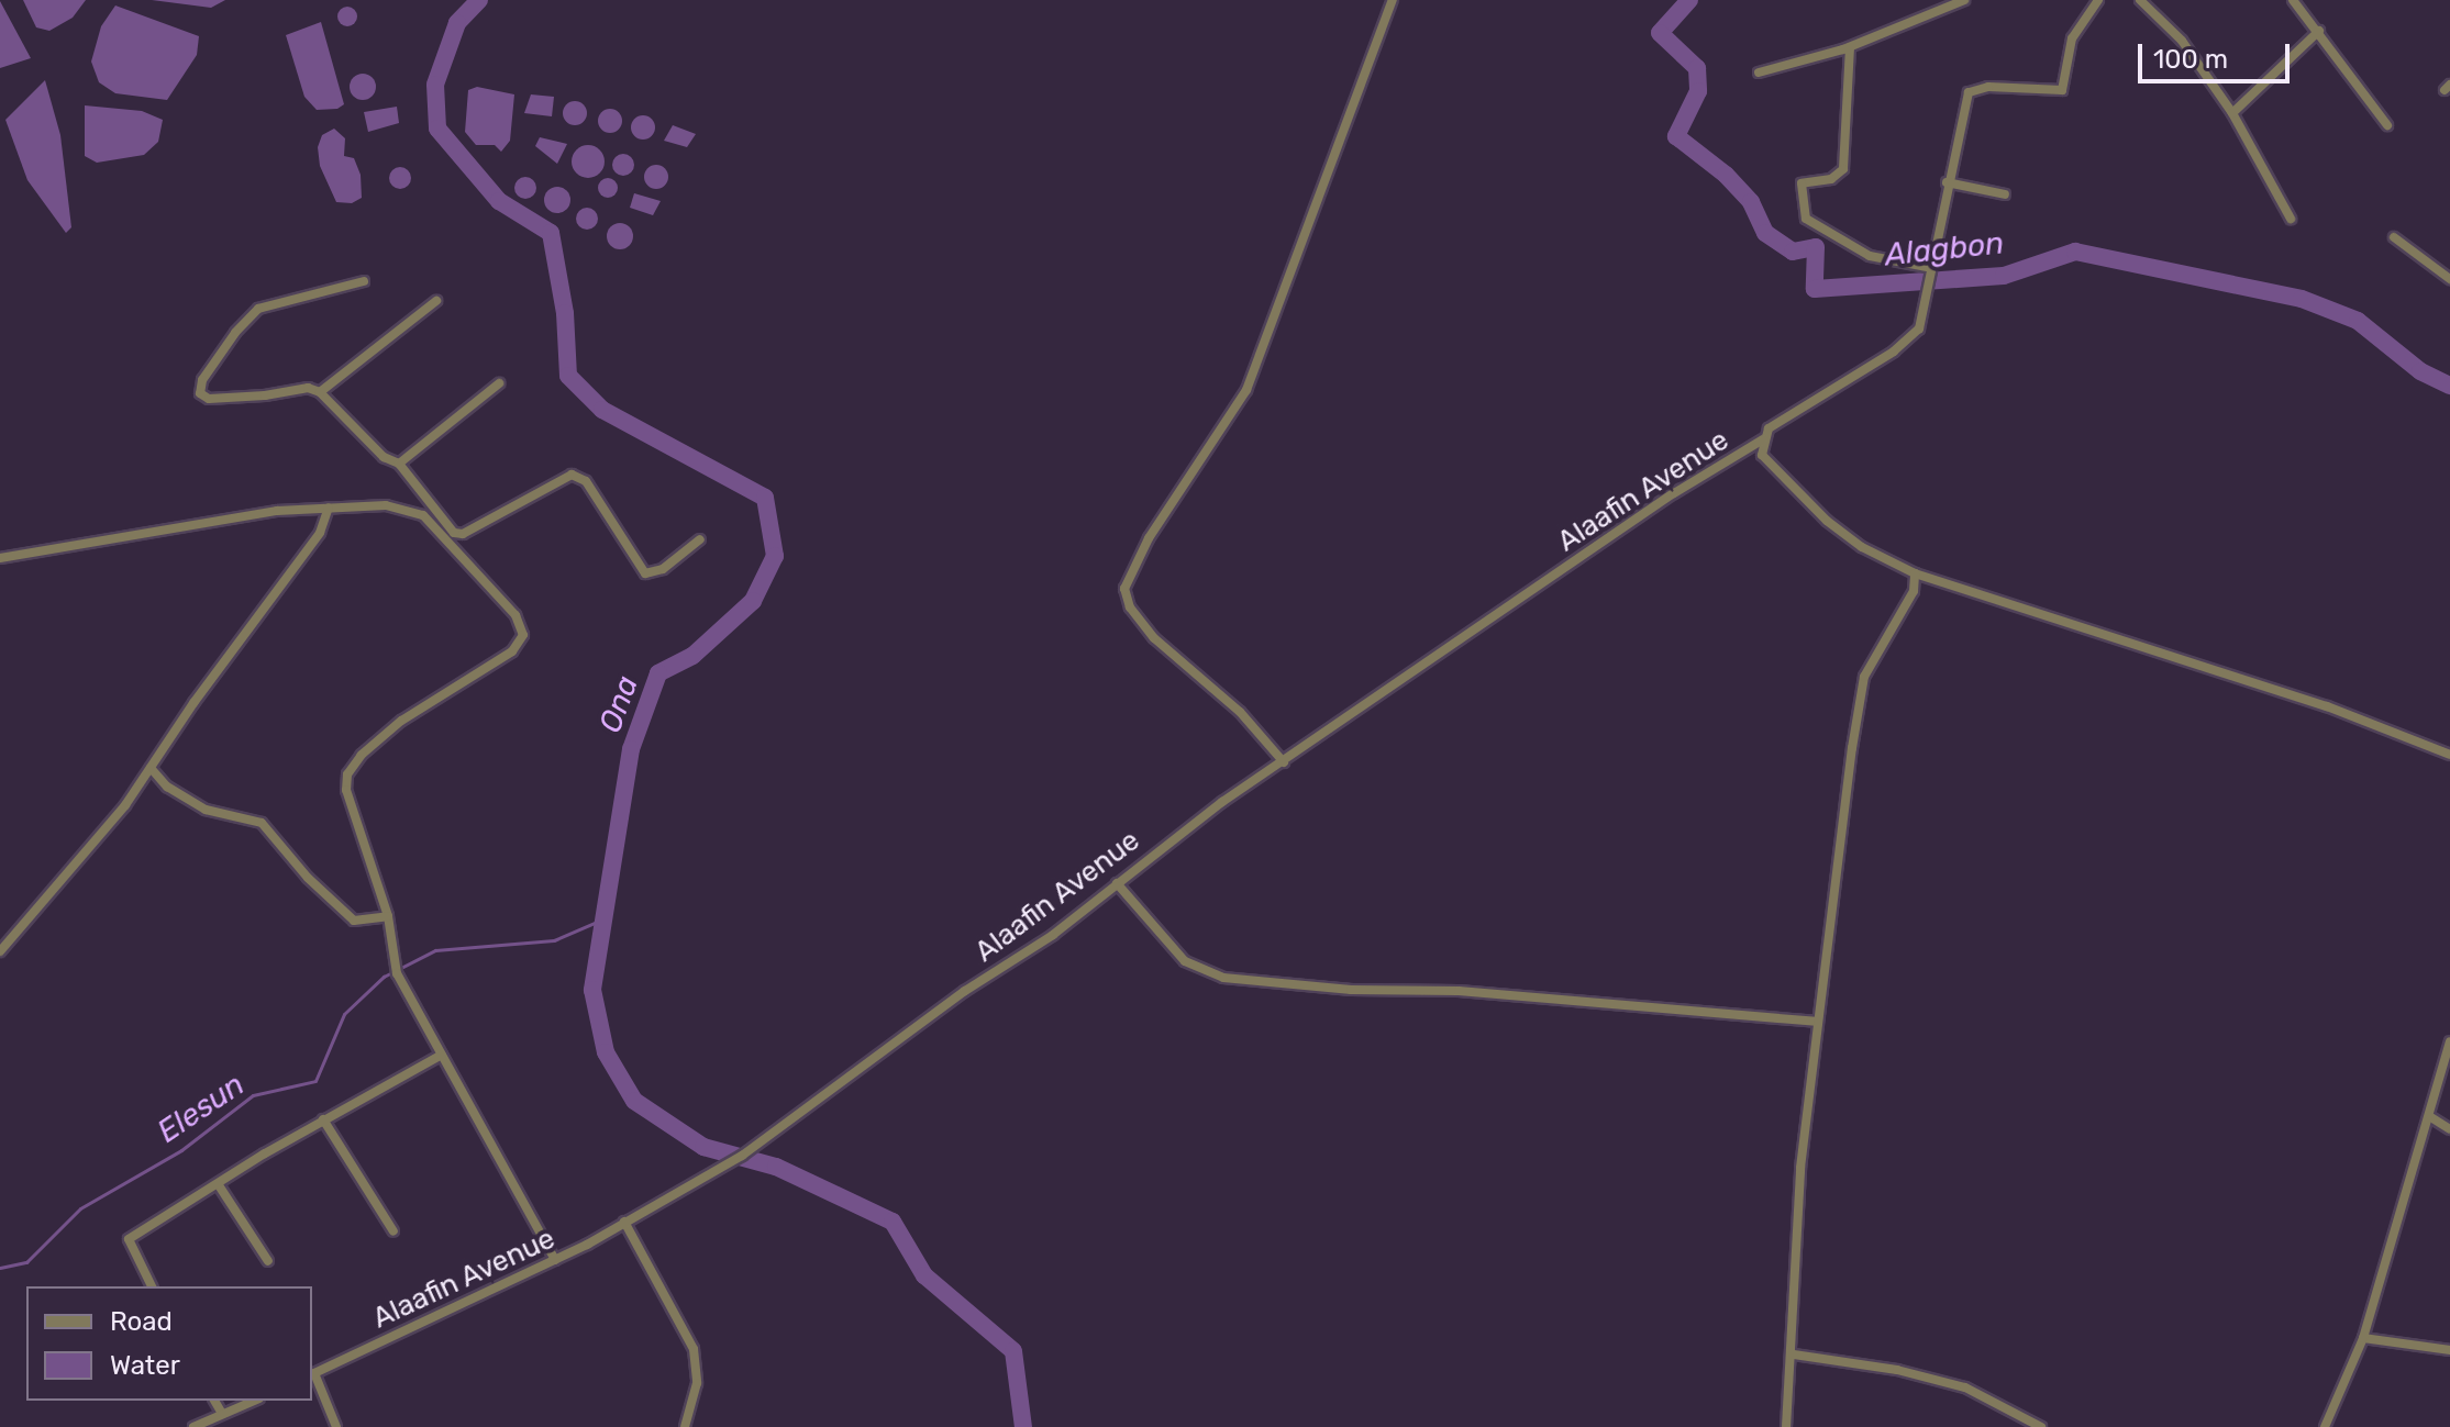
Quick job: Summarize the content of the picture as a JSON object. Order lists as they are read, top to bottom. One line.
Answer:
{"streets":{"street":["Alaafin Avenue"]},"water":["Alagbon","Ona","Elesun"],"legend":["Road","Water"],"scale_bar":"100 m"}
